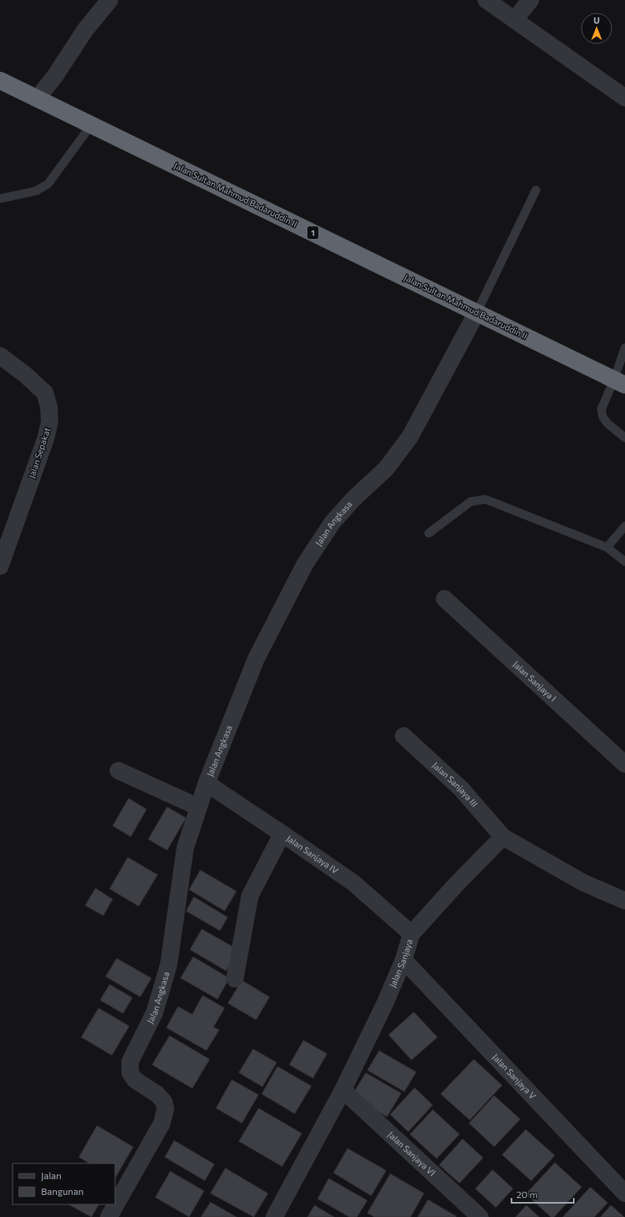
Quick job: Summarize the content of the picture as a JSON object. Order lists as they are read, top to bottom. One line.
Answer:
{"streets":{"highway":["Jalan Sultan Mahmud Badaruddin II","1"],"street":["Jalan Sepakat","Jalan Angkasa","Jalan Sanjaya I","Jalan Sanjaya III","Jalan Sanjaya IV","Jalan Sanjaya","Jalan Sanjaya V","Jalan Sanjaya VI"]},"crossings":[["Jalan Sultan Mahmud Badaruddin II","Jalan Angkasa"],["Jalan Angkasa","Jalan Sanjaya IV"],["Jalan Sanjaya III","Jalan Sanjaya"],["Jalan Sanjaya IV","Jalan Sanjaya"],["Jalan Sanjaya","Jalan Sanjaya V"],["Jalan Sanjaya","Jalan Sanjaya VI"]],"legend":["Jalan","Bangunan"],"scale_bar":"20 m","north":"top"}
